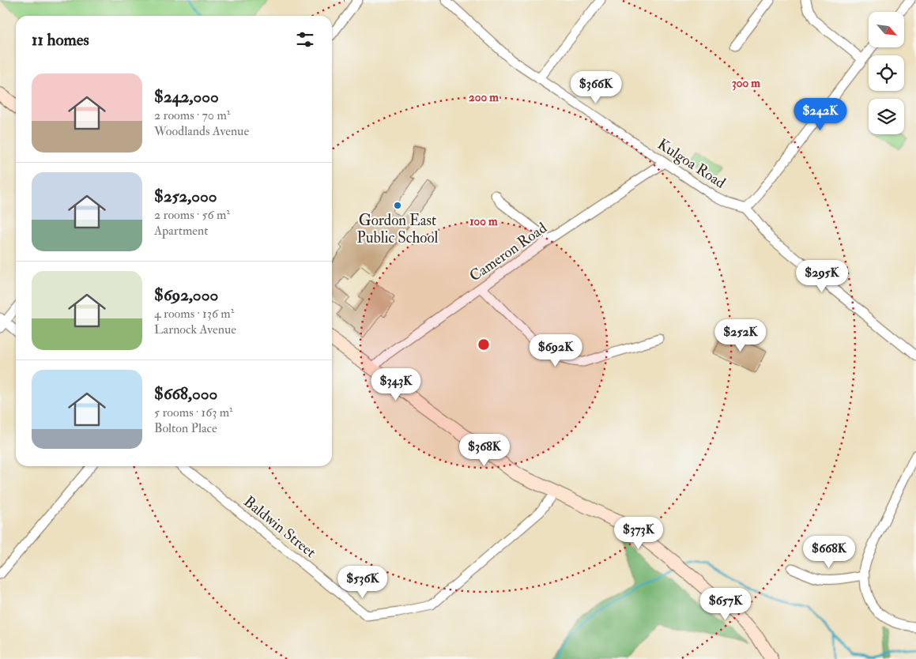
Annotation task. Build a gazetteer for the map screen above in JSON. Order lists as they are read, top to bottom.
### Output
{
  "streets": {
    "street": ["Kulgoa Road", "Cameron Road", "Baldwin Street"]
  },
  "crossings": [
    ["Kulgoa Road", "Cameron Road"]
  ],
  "places": ["Gordon East Public School"],
  "north": "bottom right",
  "page": {
    "heading": "11 homes",
    "list": [
      {
        "name": "$242,000",
        "note": "2 rooms · 70 m² · Woodlands Avenue"
      },
      {
        "name": "$252,000",
        "note": "2 rooms · 56 m² · Apartment"
      },
      {
        "name": "$692,000",
        "note": "4 rooms · 136 m² · Larnock Avenue"
      },
      {
        "name": "$668,000",
        "note": "5 rooms · 163 m² · Bolton Place"
      }
    ],
    "price": [
      "$366K",
      "$242K",
      "$295K",
      "$252K",
      "$692K",
      "$343K",
      "$368K",
      "$373K",
      "$668K",
      "$536K",
      "$657K"
    ]
  },
  "rings": ["300 m", "200 m", "100 m"]
}
